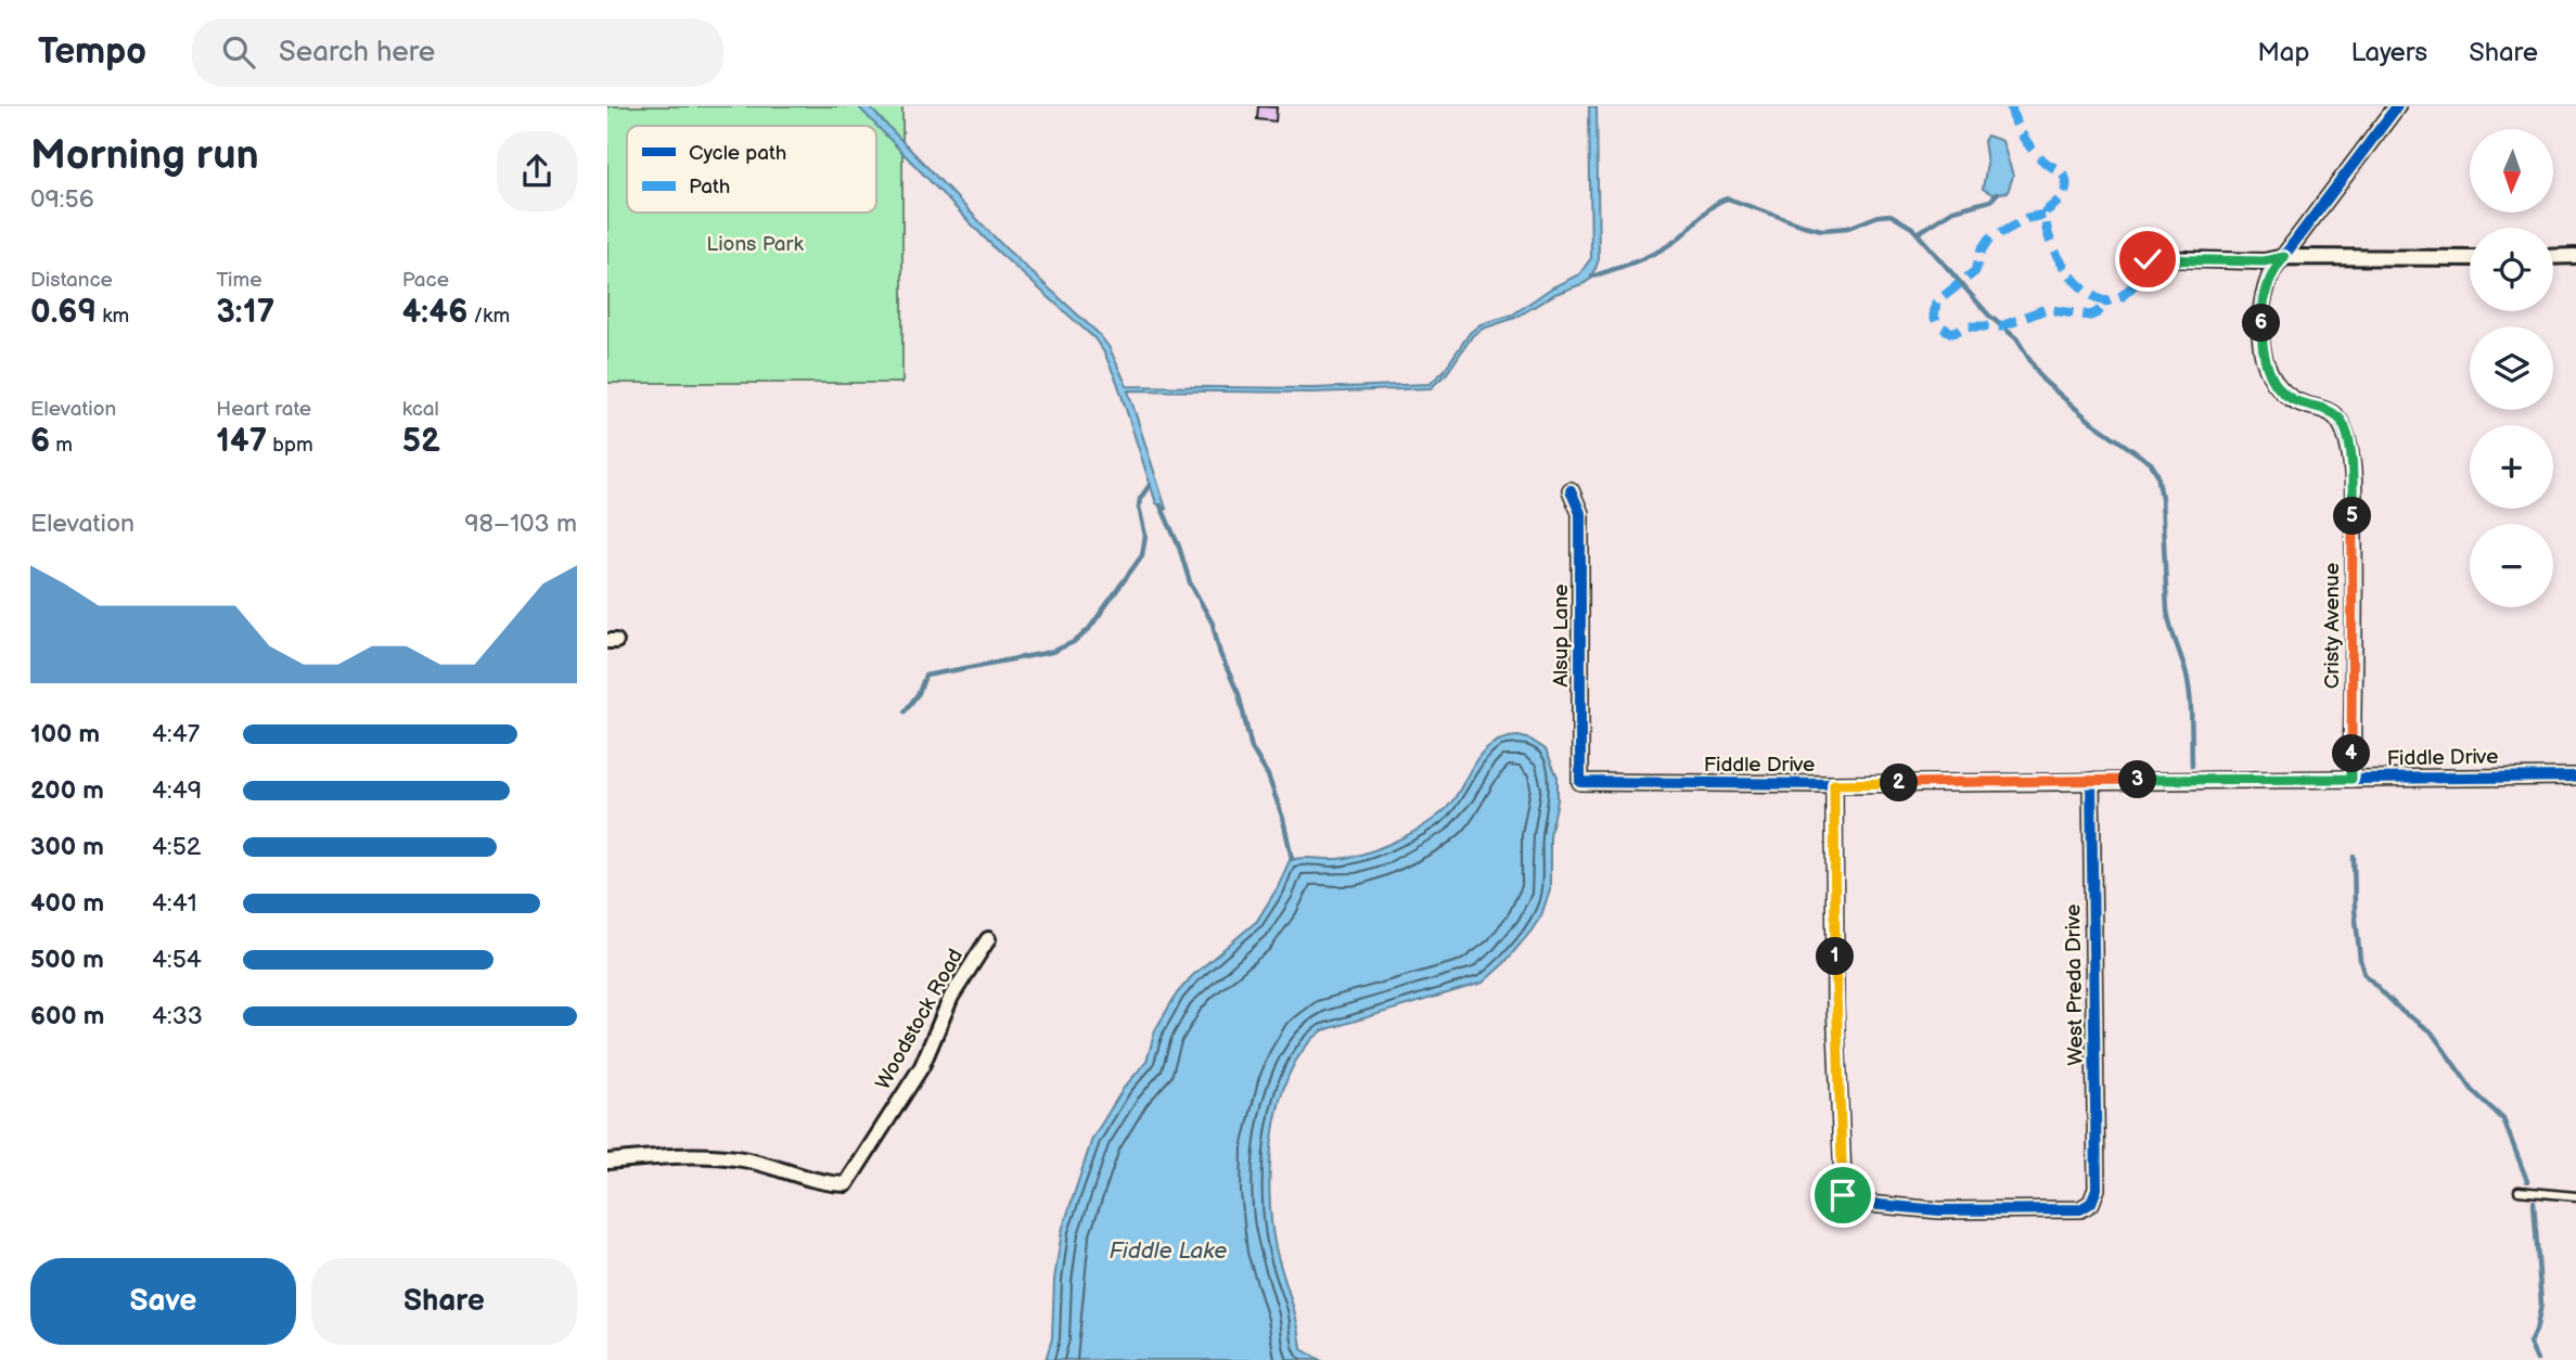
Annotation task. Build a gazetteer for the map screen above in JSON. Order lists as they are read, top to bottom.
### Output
{
  "streets": {
    "street": [
      "Cristy Avenue",
      "Alsup Lane",
      "Fiddle Drive",
      "West Preda Drive",
      "Woodstock Road"
    ]
  },
  "crossings": [
    ["Cristy Avenue", "Fiddle Drive"],
    ["Alsup Lane", "Fiddle Drive"],
    ["Fiddle Drive", "West Preda Drive"]
  ],
  "water": ["Fiddle Lake"],
  "parks": ["Lions Park"],
  "legend": ["Cycle path", "Path"],
  "north": "bottom",
  "page": {
    "header": "Tempo",
    "search": "Search here",
    "nav": ["Map", "Layers", "Share"],
    "heading": ["Morning run", "09:56"],
    "map_buttons": ["+", "−"],
    "stats": [
      ["Distance", "0.69 km"],
      ["Time", "3:17"],
      ["Pace", "4:46 /km"],
      ["Elevation", "6 m"],
      ["Heart rate", "147 bpm"],
      ["kcal", "52"]
    ],
    "pins": [
      "6",
      "5",
      "4",
      "3",
      "2",
      "1"
    ],
    "chart": ["Elevation", "98–103 m"],
    "list": [
      {
        "name": "100 m",
        "note": "4:47"
      },
      {
        "name": "200 m",
        "note": "4:49"
      },
      {
        "name": "300 m",
        "note": "4:52"
      },
      {
        "name": "400 m",
        "note": "4:41"
      },
      {
        "name": "500 m",
        "note": "4:54"
      },
      {
        "name": "600 m",
        "note": "4:33"
      }
    ],
    "buttons": ["Save", "Share"]
  }
}
